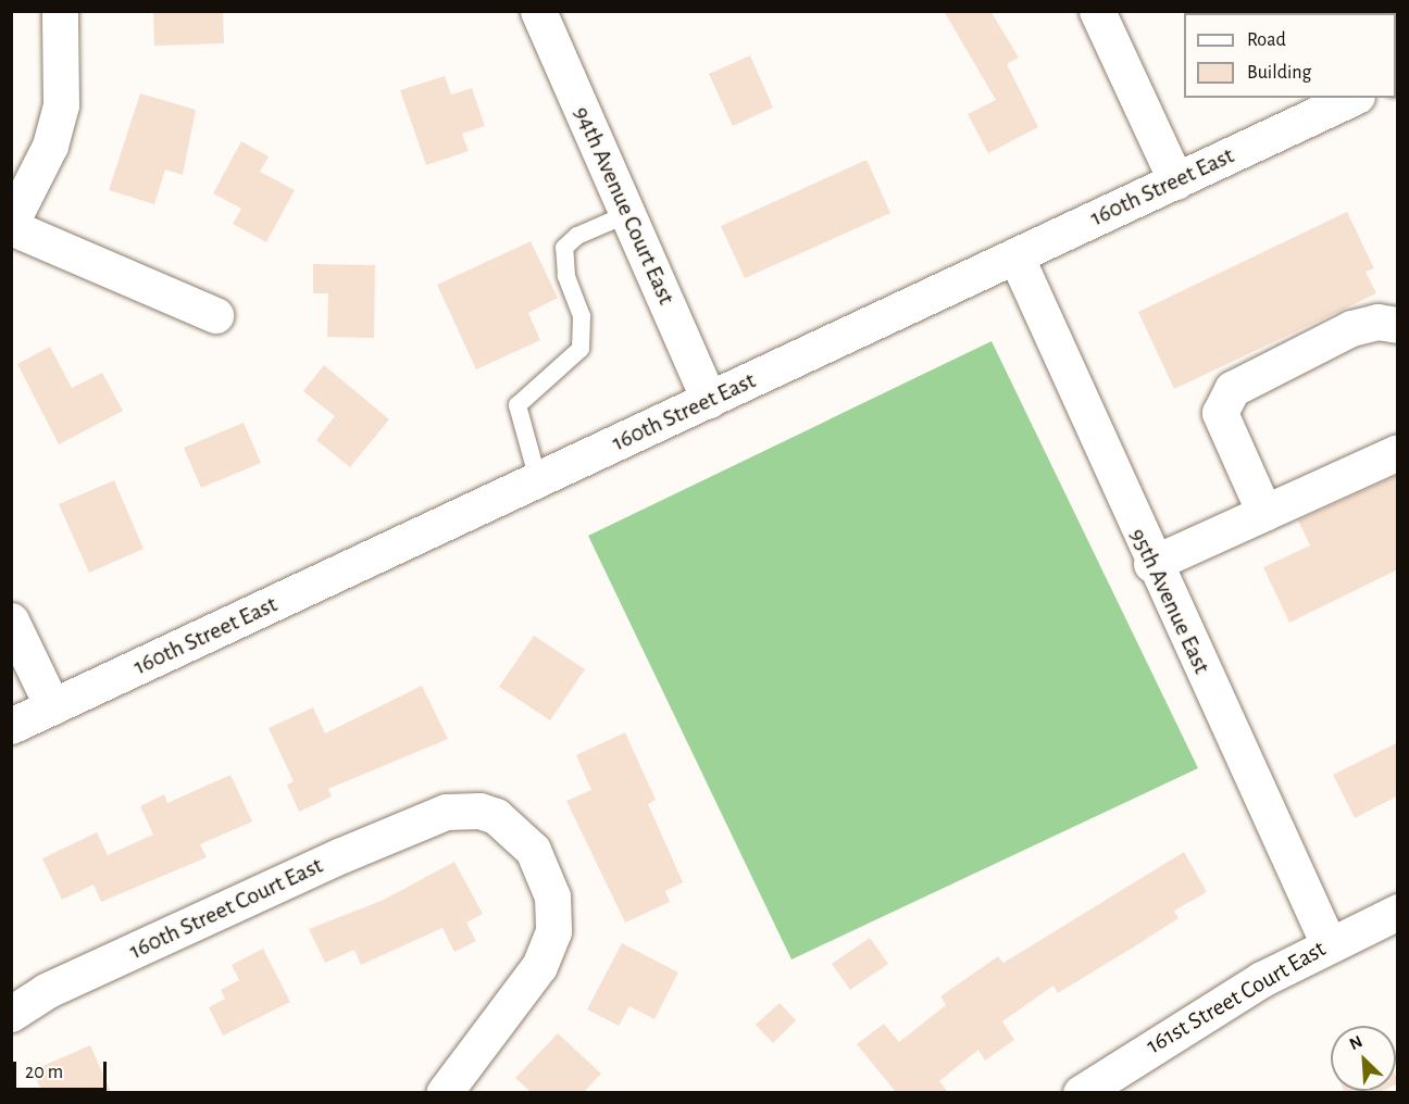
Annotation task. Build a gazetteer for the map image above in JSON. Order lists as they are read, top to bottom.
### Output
{
  "streets": {
    "street": [
      "160th Street East",
      "94th Avenue Court East",
      "95th Avenue East",
      "160th Street Court East",
      "161st Street Court East"
    ]
  },
  "crossings": [
    ["160th Street East", "94th Avenue Court East"],
    ["160th Street East", "95th Avenue East"],
    ["95th Avenue East", "161st Street Court East"]
  ],
  "legend": ["Road", "Building"],
  "scale_bar": "20 m",
  "north": "top left"
}
